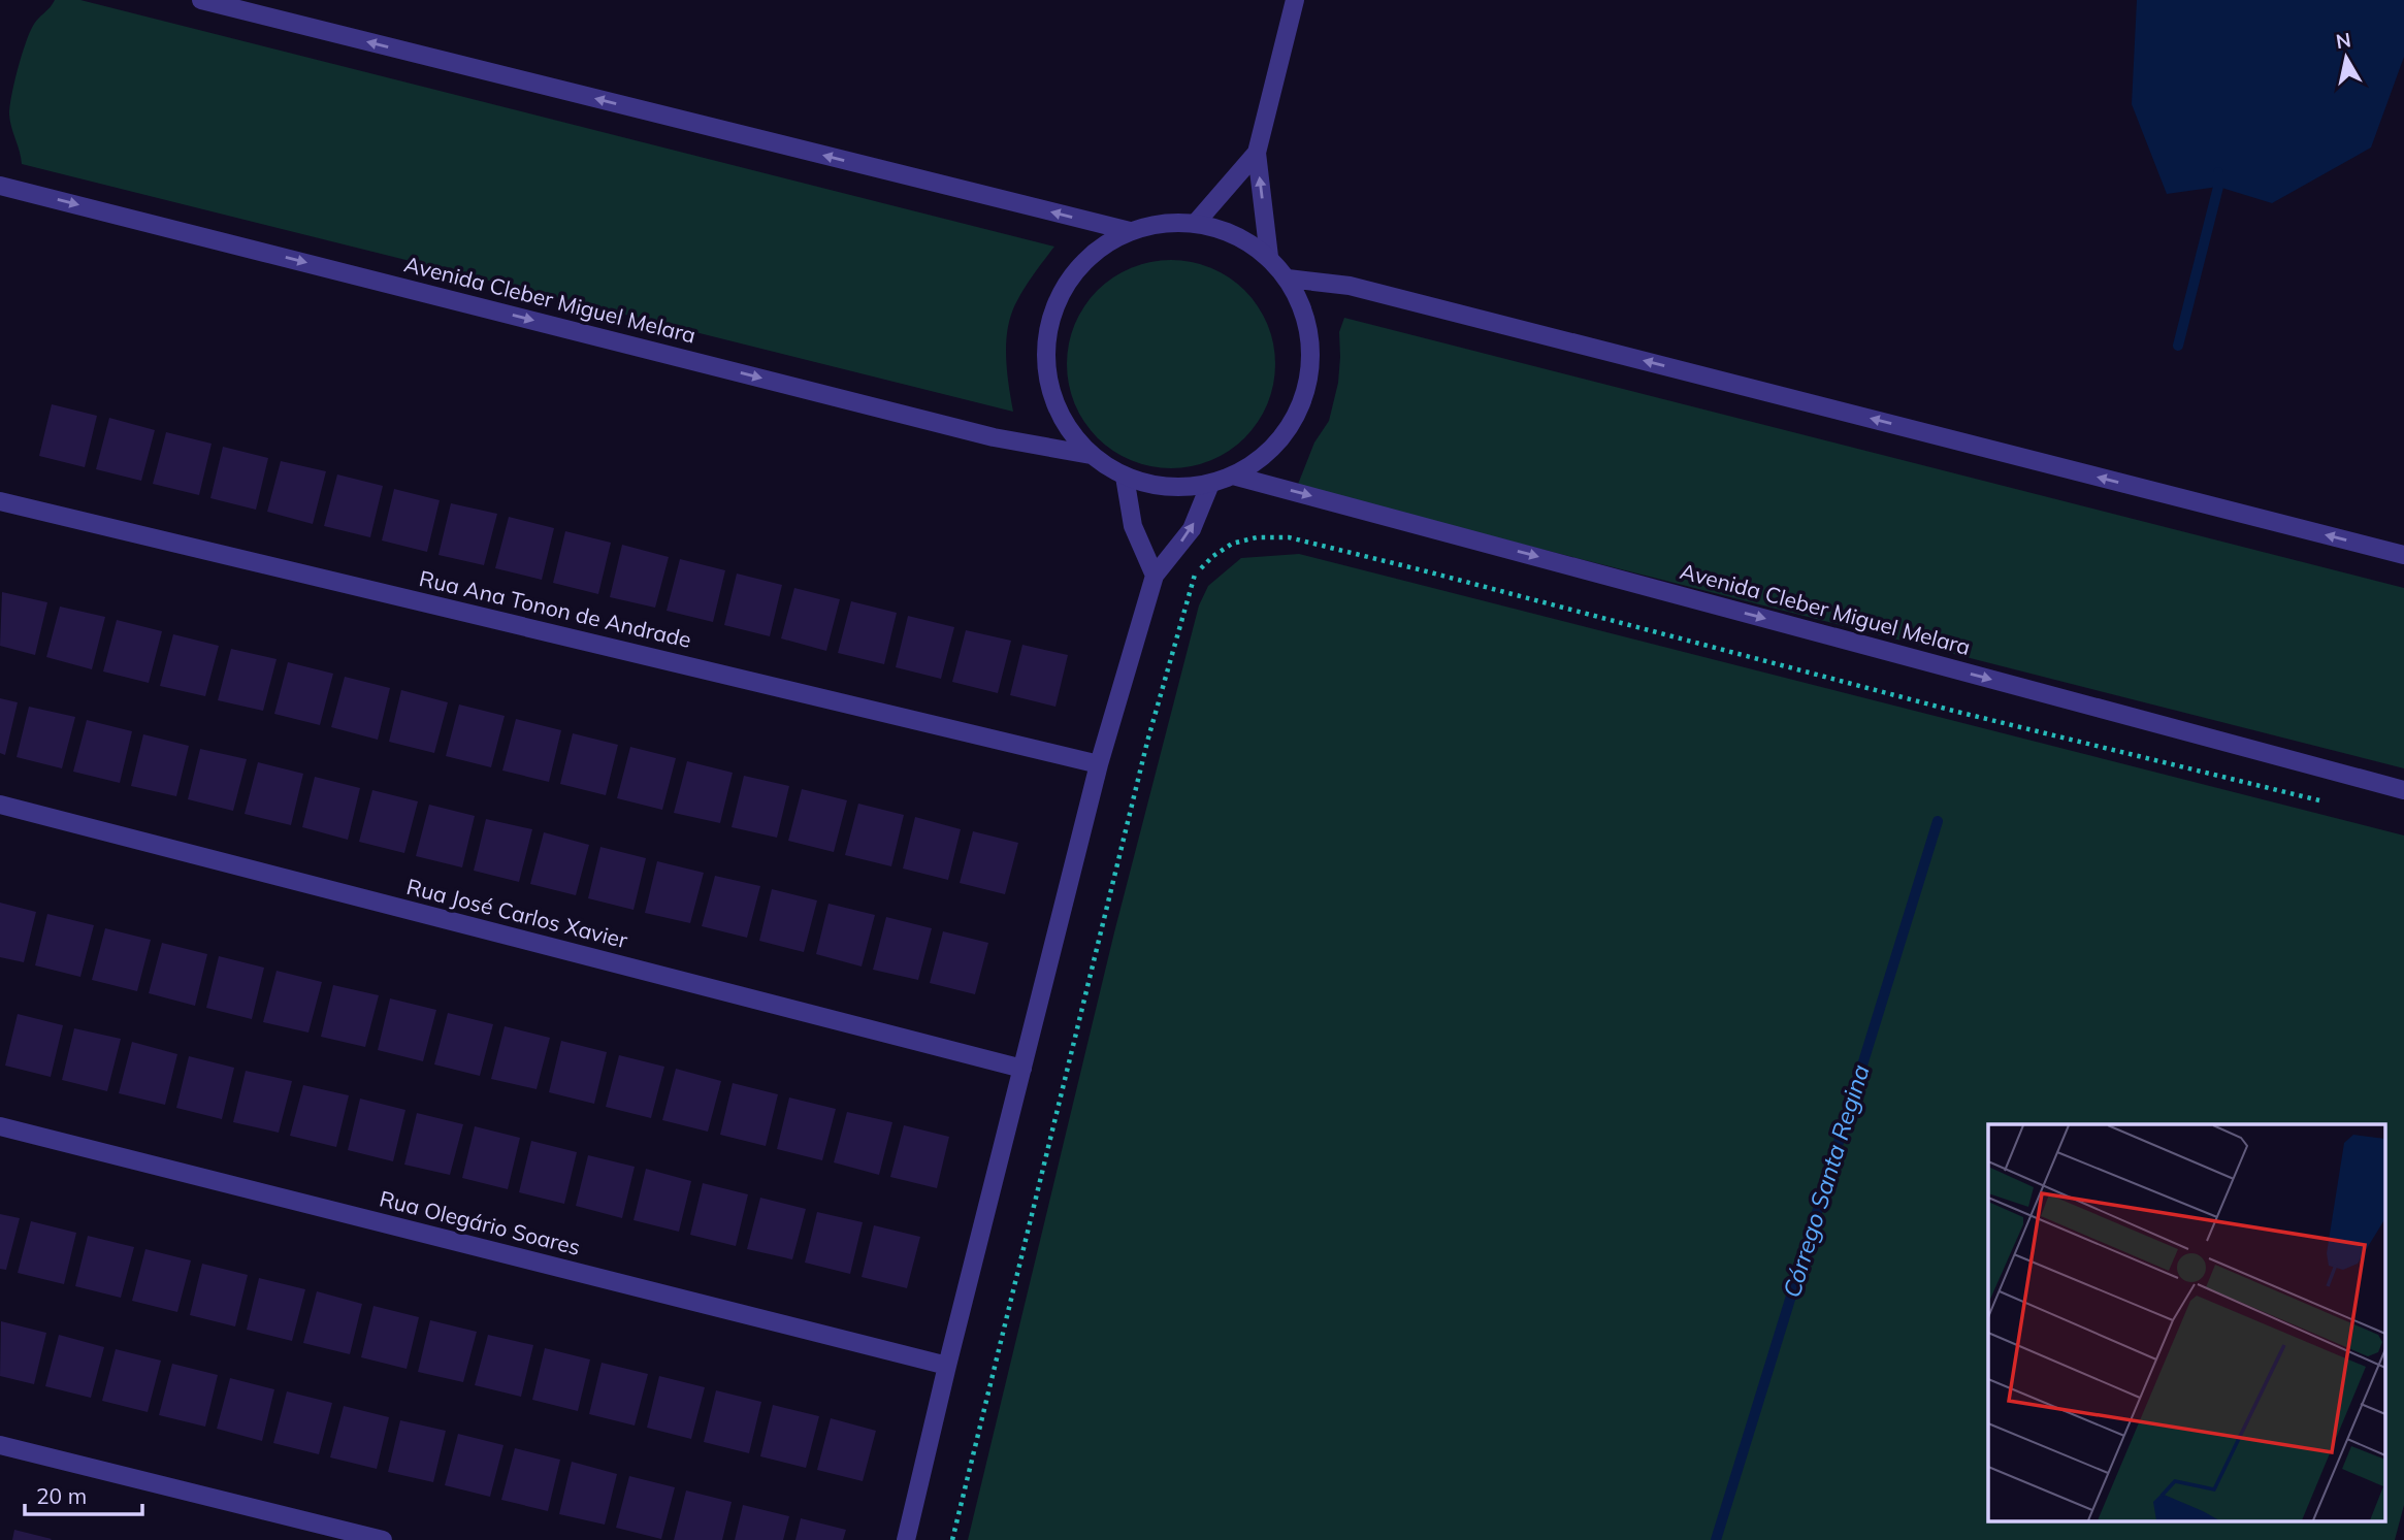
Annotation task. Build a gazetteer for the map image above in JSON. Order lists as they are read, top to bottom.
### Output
{
  "streets": {
    "street": [
      "Avenida Cleber Miguel Melara",
      "Rua Ana Tonon de Andrade",
      "Rua José Carlos Xavier",
      "Rua Olegário Soares"
    ]
  },
  "one_way": ["Avenida Cleber Miguel Melara"],
  "water": ["Córrego Santa Regina"],
  "scale_bar": "20 m",
  "north": "top"
}
